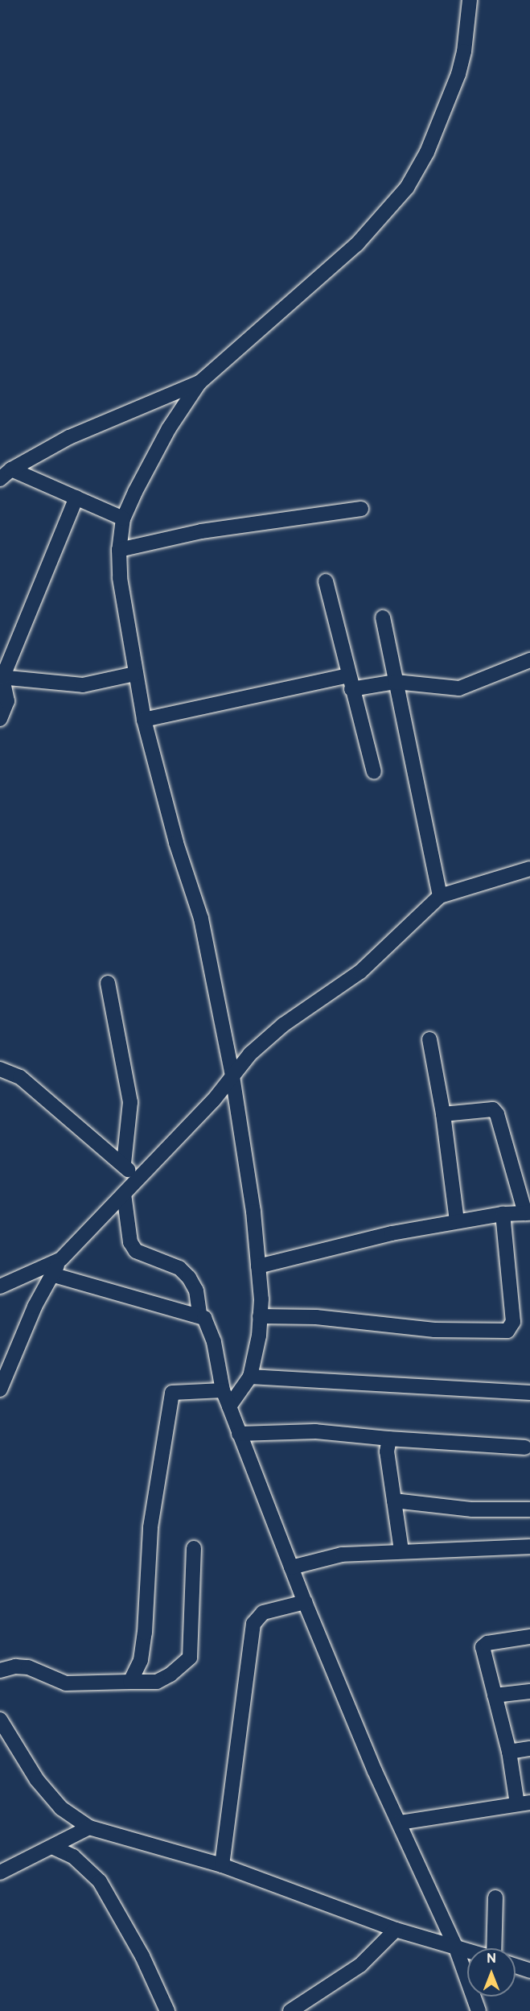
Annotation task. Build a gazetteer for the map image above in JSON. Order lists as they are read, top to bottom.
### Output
{
  "north": "top"
}
